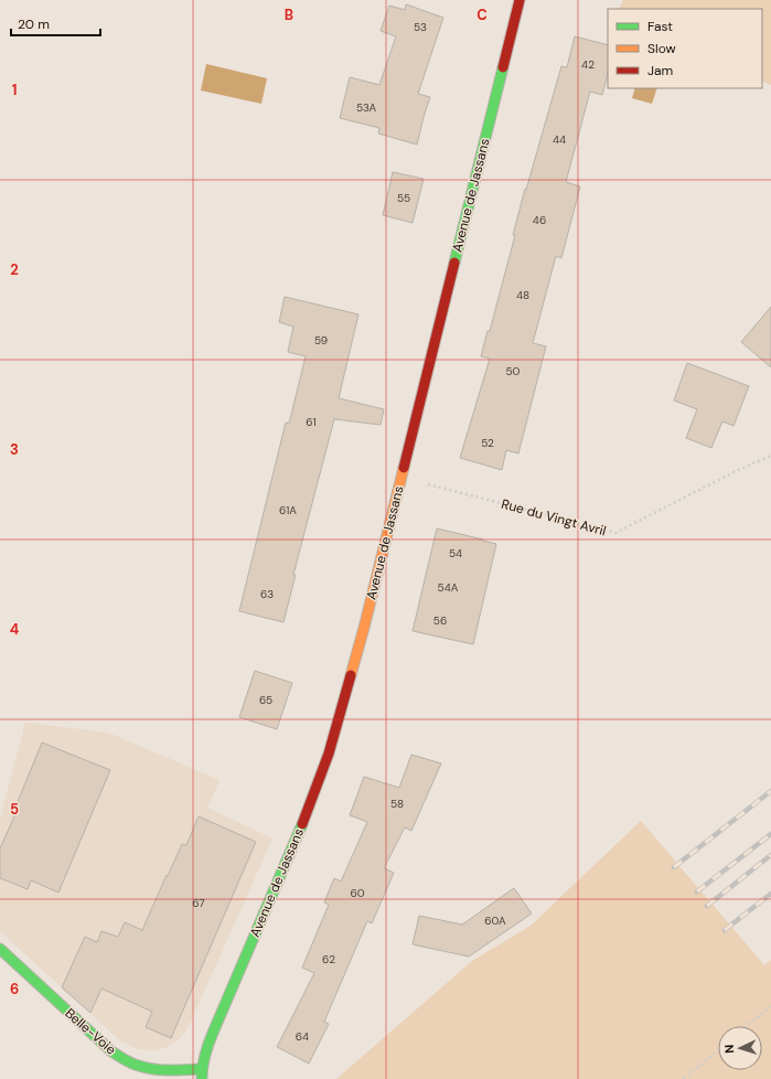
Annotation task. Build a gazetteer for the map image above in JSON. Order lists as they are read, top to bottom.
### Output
{
  "streets": {
    "street": ["Avenue de Jassans", "Belle-Voie"],
    "path": ["Rue du Vingt Avril"]
  },
  "crossings": [
    ["Avenue de Jassans", "Rue du Vingt Avril"],
    ["Avenue de Jassans", "Belle-Voie"]
  ],
  "house_numbers": [
    "53",
    "42",
    "53A",
    "44",
    "55",
    "46",
    "48",
    "59",
    "50",
    "61",
    "52",
    "61A",
    "54",
    "54A",
    "63",
    "56",
    "65",
    "58",
    "60",
    "67",
    "60A",
    "62",
    "64"
  ],
  "legend": ["Fast", "Slow", "Jam"],
  "scale_bar": "20 m",
  "north": "left",
  "grid": {
    "columns": ["B", "C"],
    "rows": [
      "1",
      "2",
      "3",
      "4",
      "5",
      "6"
    ]
  }
}
